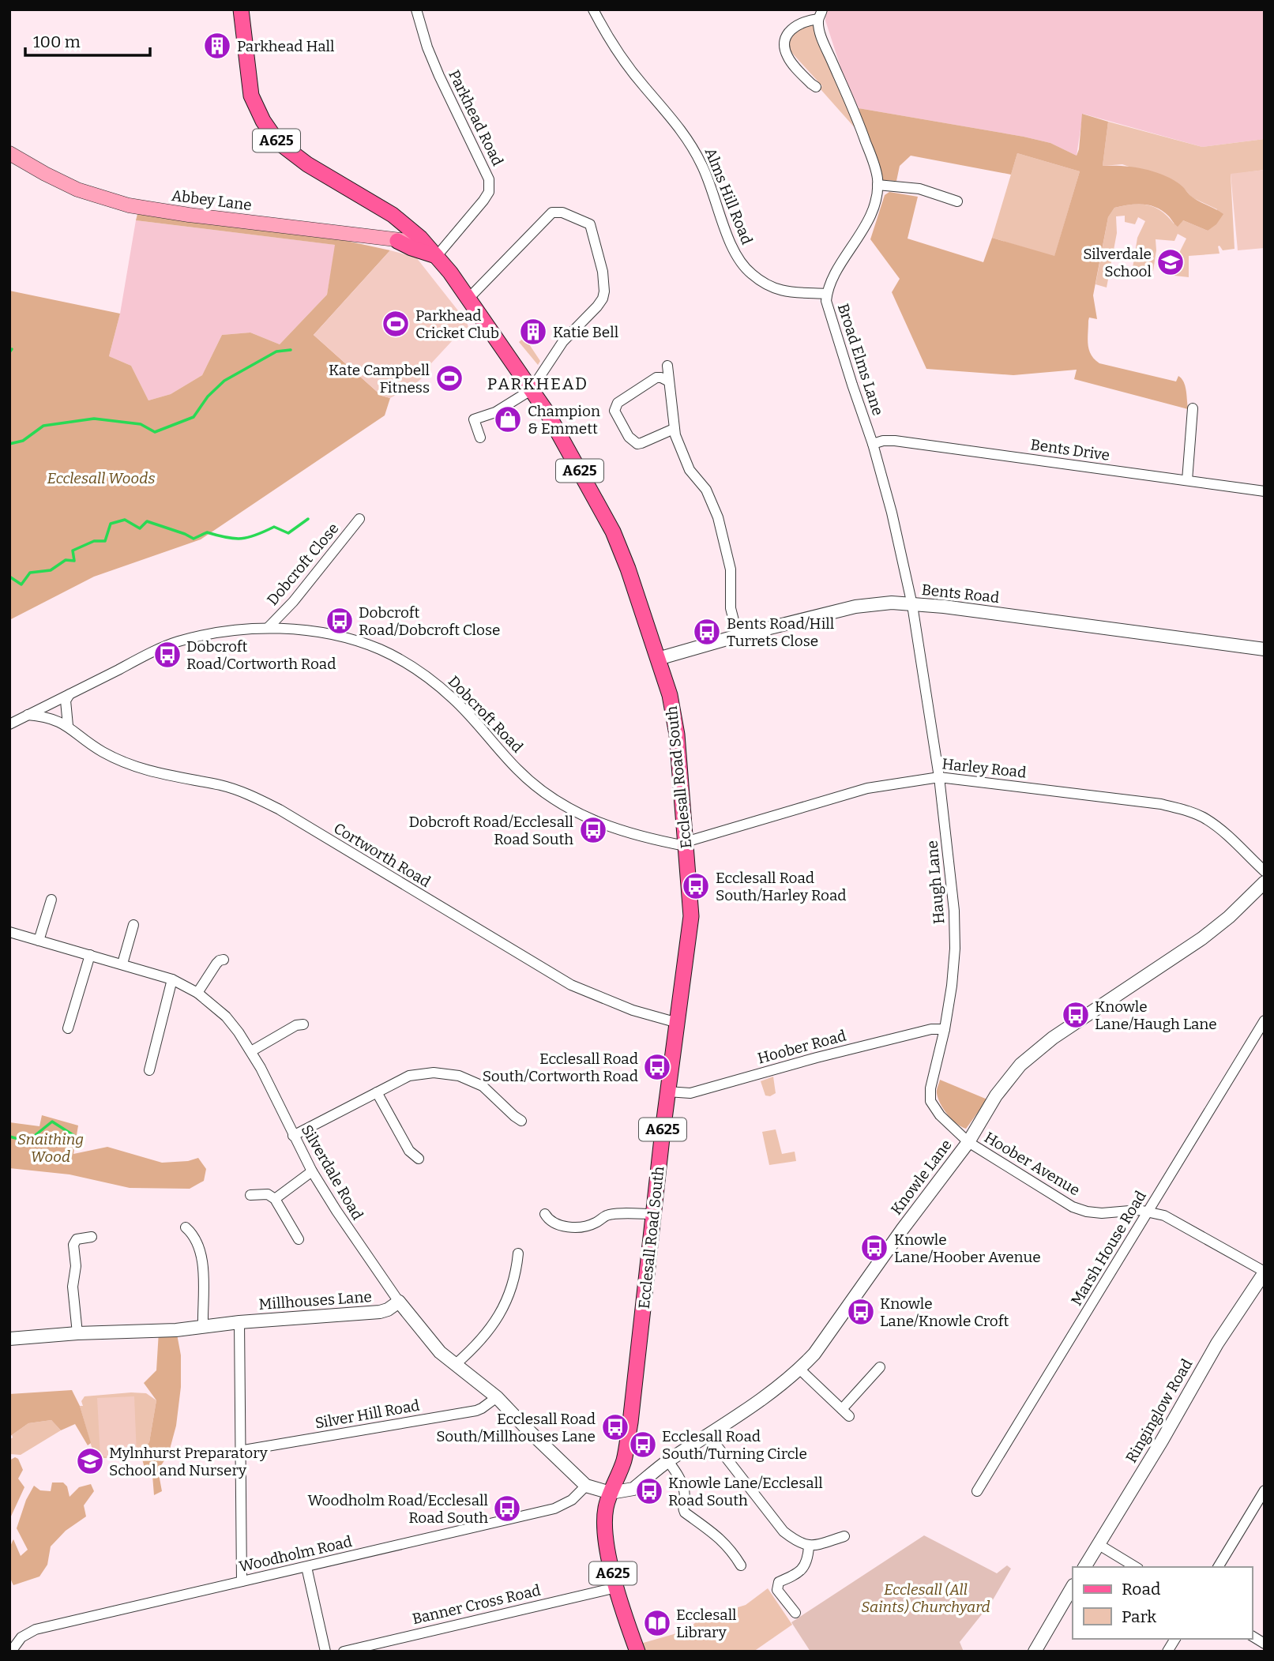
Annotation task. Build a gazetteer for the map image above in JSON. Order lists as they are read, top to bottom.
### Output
{
  "streets": {
    "main road": ["A625", "Abbey Lane", "Ecclesall Road South"],
    "street": [
      "Parkhead Road",
      "Alms Hill Road",
      "Broad Elms Lane",
      "Bents Drive",
      "Dobcroft Close",
      "Bents Road",
      "Dobcroft Road",
      "Harley Road",
      "Cortworth Road",
      "Haugh Lane",
      "Hoober Road",
      "Hoober Avenue",
      "Silverdale Road",
      "Knowle Lane",
      "Marsh House Road",
      "Millhouses Lane",
      "Ringinglow Road",
      "Silver Hill Road",
      "Woodholm Road",
      "Banner Cross Road"
    ]
  },
  "crossings": [
    ["Parkhead Road", "Ecclesall Road South"],
    ["Alms Hill Road", "Broad Elms Lane"],
    ["Abbey Lane", "Ecclesall Road South"],
    ["Broad Elms Lane", "Bents Drive"],
    ["Broad Elms Lane", "Bents Road"],
    ["Broad Elms Lane", "Haugh Lane"],
    ["Dobcroft Close", "Dobcroft Road"],
    ["Bents Road", "Ecclesall Road South"],
    ["Bents Road", "Haugh Lane"],
    ["Dobcroft Road", "Harley Road"],
    ["Dobcroft Road", "Ecclesall Road South"],
    ["Dobcroft Road", "Cortworth Road"],
    ["Harley Road", "Ecclesall Road South"],
    ["Harley Road", "Haugh Lane"],
    ["Ecclesall Road South", "Cortworth Road"],
    ["Ecclesall Road South", "Hoober Road"],
    ["Ecclesall Road South", "Knowle Lane"],
    ["Ecclesall Road South", "Banner Cross Road"],
    ["Haugh Lane", "Hoober Road"],
    ["Haugh Lane", "Hoober Avenue"],
    ["Haugh Lane", "Knowle Lane"],
    ["Hoober Avenue", "Knowle Lane"],
    ["Hoober Avenue", "Marsh House Road"],
    ["Hoober Avenue", "Ringinglow Road"],
    ["Silverdale Road", "Millhouses Lane"]
  ],
  "districts": ["PARKHEAD"],
  "parks": ["Ecclesall Woods", "Snaithing Wood", "Ecclesall (All Saints) Churchyard"],
  "places": {
    "building": ["Parkhead Hall", "Katie Bell"],
    "school or university": ["Silverdale School", "Mylnhurst Preparatory School and Nursery"],
    "sports": ["Parkhead Cricket Club", "Kate Campbell Fitness"],
    "shop": ["Champion & Emmett"],
    "bus stop": [
      "Dobcroft Road/Dobcroft Close",
      "Bents Road/Hill Turrets Close",
      "Dobcroft Road/Cortworth Road",
      "Dobcroft Road/Ecclesall Road South",
      "Ecclesall Road South/Harley Road",
      "Knowle Lane/Haugh Lane",
      "Ecclesall Road South/Cortworth Road",
      "Knowle Lane/Hoober Avenue",
      "Knowle Lane/Knowle Croft",
      "Ecclesall Road South/Millhouses Lane",
      "Ecclesall Road South/Turning Circle",
      "Knowle Lane/Ecclesall Road South",
      "Woodholm Road/Ecclesall Road South"
    ],
    "library": ["Ecclesall Library"]
  },
  "legend": ["Road", "Park"],
  "scale_bar": "100 m"
}
